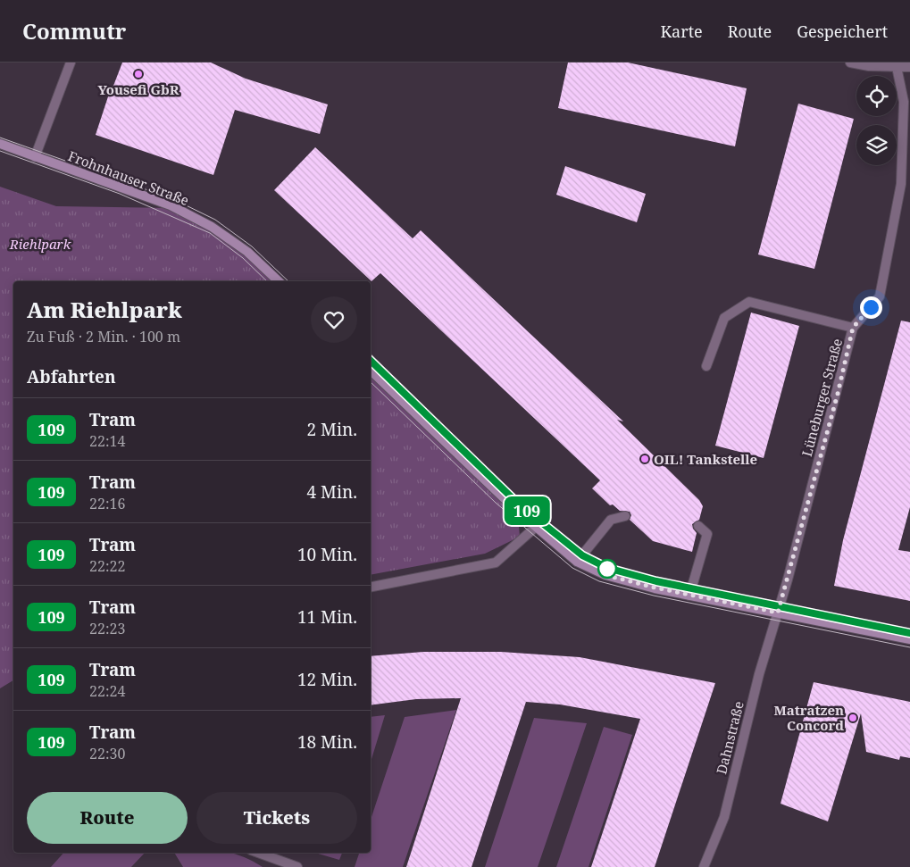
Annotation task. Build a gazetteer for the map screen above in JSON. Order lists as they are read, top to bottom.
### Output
{
  "streets": {
    "main road": ["Frohnhauser Straße"],
    "street": ["Lüneburger Straße", "Dahnstraße"]
  },
  "crossings": [
    ["Lüneburger Straße", "Dahnstraße"]
  ],
  "parks": ["Riehlpark"],
  "places": ["Yousefi GbR", "OIL! Tankstelle", "Matratzen Concord"],
  "lines": ["tram line 109"],
  "page": {
    "header": "Commutr",
    "nav": ["Karte", "Route", "Gespeichert"],
    "on_map": "109",
    "heading": [
      ["Am Riehlpark", "Zu Fuß · 2 Min. · 100 m"],
      "Abfahrten"
    ],
    "list": [
      {
        "mark": "109",
        "name": "Tram",
        "note": "22:14",
        "value": "2 Min."
      },
      {
        "mark": "109",
        "name": "Tram",
        "note": "22:16",
        "value": "4 Min."
      },
      {
        "mark": "109",
        "name": "Tram",
        "note": "22:22",
        "value": "10 Min."
      },
      {
        "mark": "109",
        "name": "Tram",
        "note": "22:23",
        "value": "11 Min."
      },
      {
        "mark": "109",
        "name": "Tram",
        "note": "22:24",
        "value": "12 Min."
      },
      {
        "mark": "109",
        "name": "Tram",
        "note": "22:30",
        "value": "18 Min."
      }
    ],
    "buttons": ["Route", "Tickets"]
  }
}
